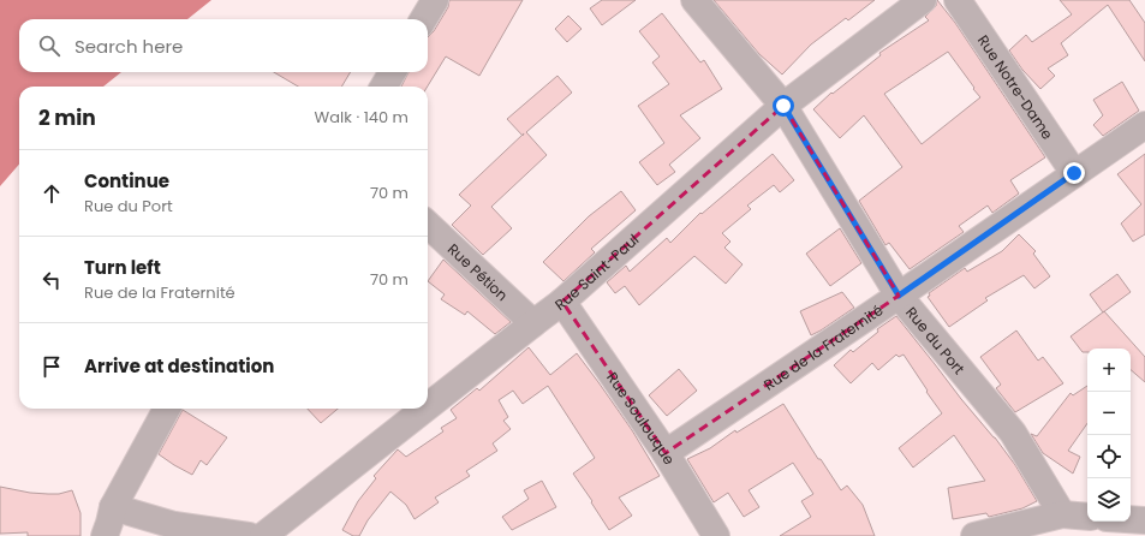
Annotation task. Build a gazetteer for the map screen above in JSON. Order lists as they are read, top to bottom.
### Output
{
  "streets": {
    "street": [
      "Rue Notre-Dame",
      "Rue Pétion",
      "Rue Saint-Paul",
      "Rue du Port",
      "Rue de la Fraternité",
      "Rue Soulouque"
    ]
  },
  "crossings": [
    ["Rue Notre-Dame", "Rue de la Fraternité"],
    ["Rue Pétion", "Rue Saint-Paul"],
    ["Rue Saint-Paul", "Rue du Port"],
    ["Rue Saint-Paul", "Rue Soulouque"],
    ["Rue du Port", "Rue de la Fraternité"],
    ["Rue de la Fraternité", "Rue Soulouque"]
  ],
  "page": {
    "search": "Search here",
    "heading": ["2 min", "Walk · 140 m"],
    "list": [
      ["Continue", "Rue du Port", "70 m"],
      ["Turn left", "Rue de la Fraternité", "70 m"],
      "Arrive at destination"
    ],
    "map_buttons": ["+", "−"]
  }
}
